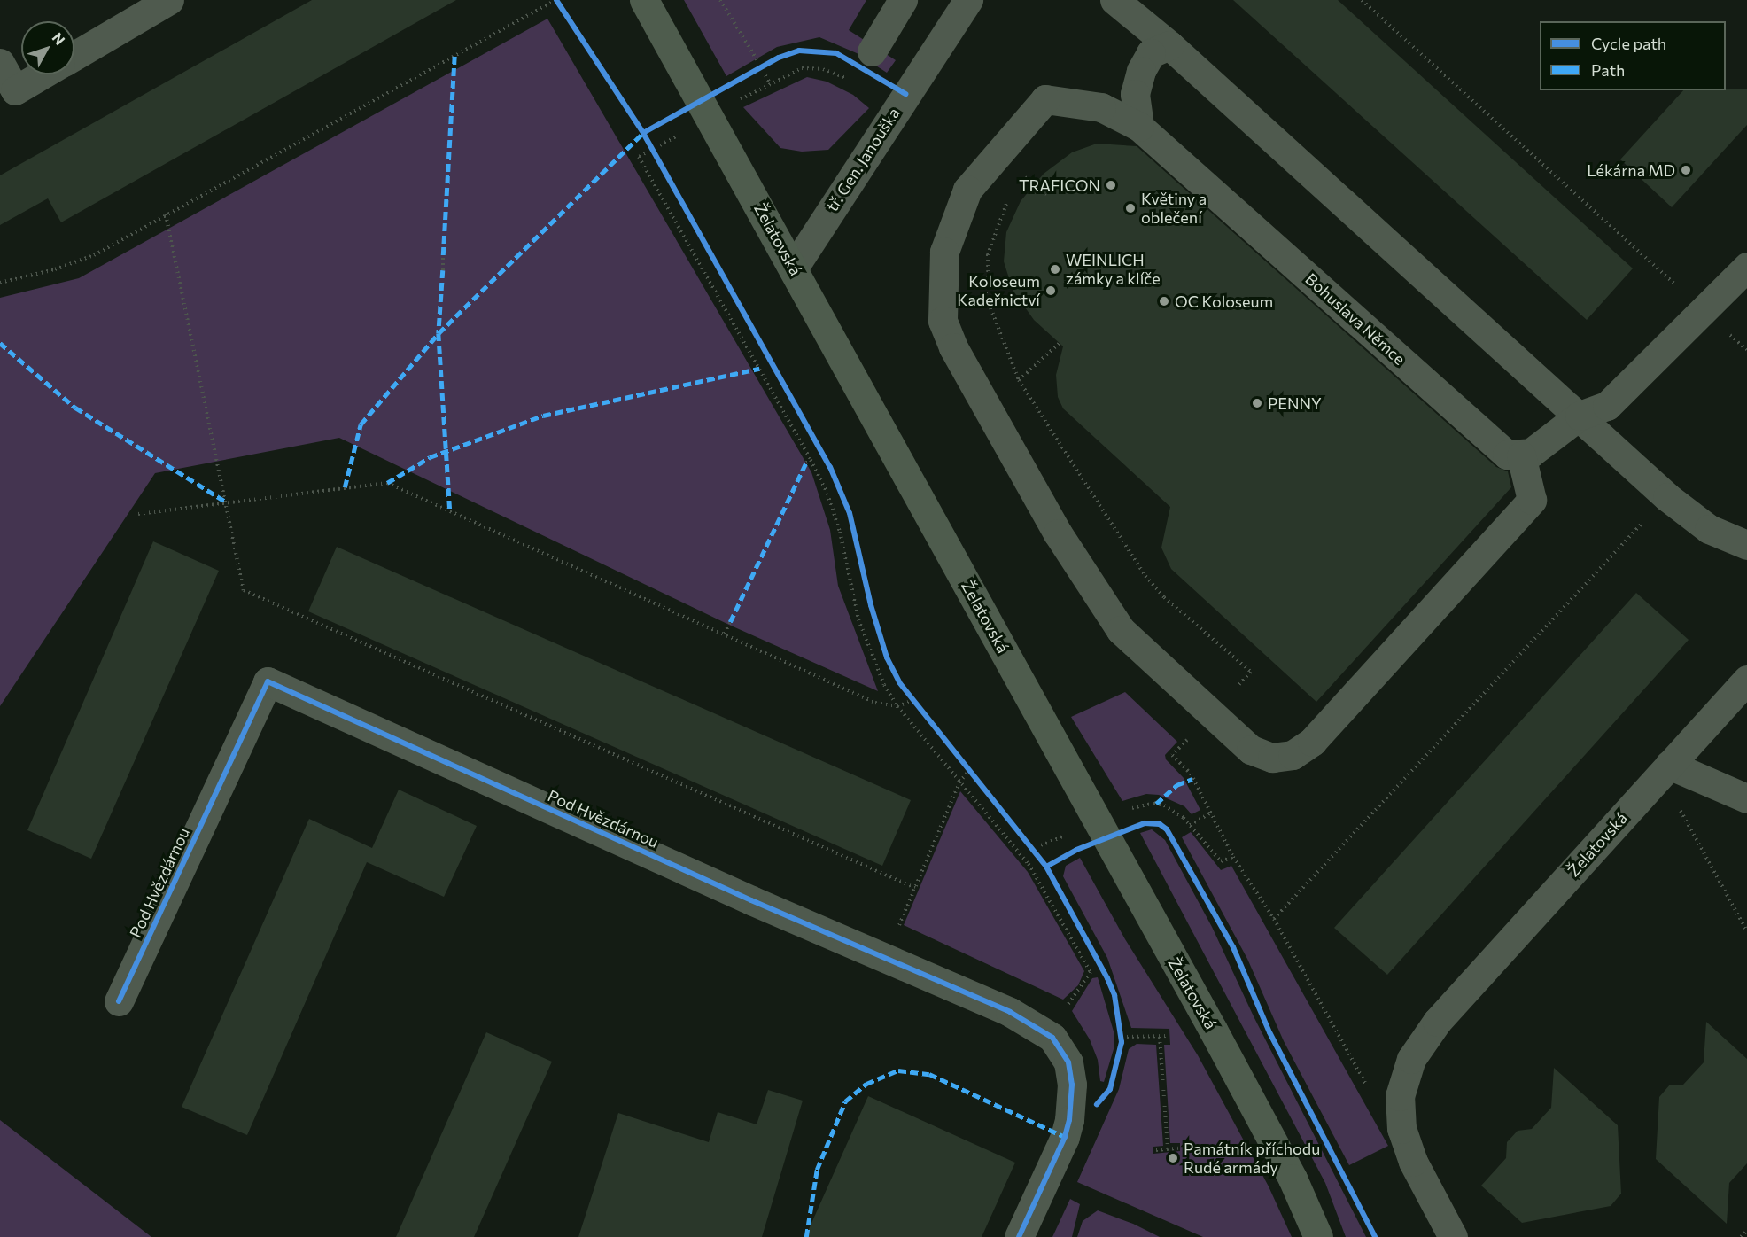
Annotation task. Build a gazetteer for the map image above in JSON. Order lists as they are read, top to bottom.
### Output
{
  "streets": {
    "main road": ["Želatovská"],
    "street": ["tř. Gen. Janouška", "Bohuslava Němce", "Pod Hvězdárnou"]
  },
  "crossings": [
    ["tř. Gen. Janouška", "Želatovská"]
  ],
  "places": [
    "Lékárna MD",
    "TRAFICON",
    "Květiny a oblečení",
    "WEINLICH zámky a klíče",
    "Koloseum Kadeřnictví",
    "OC Koloseum",
    "PENNY",
    "Památník příchodu Rudé armády"
  ],
  "legend": ["Cycle path", "Path"],
  "north": "top right"
}
